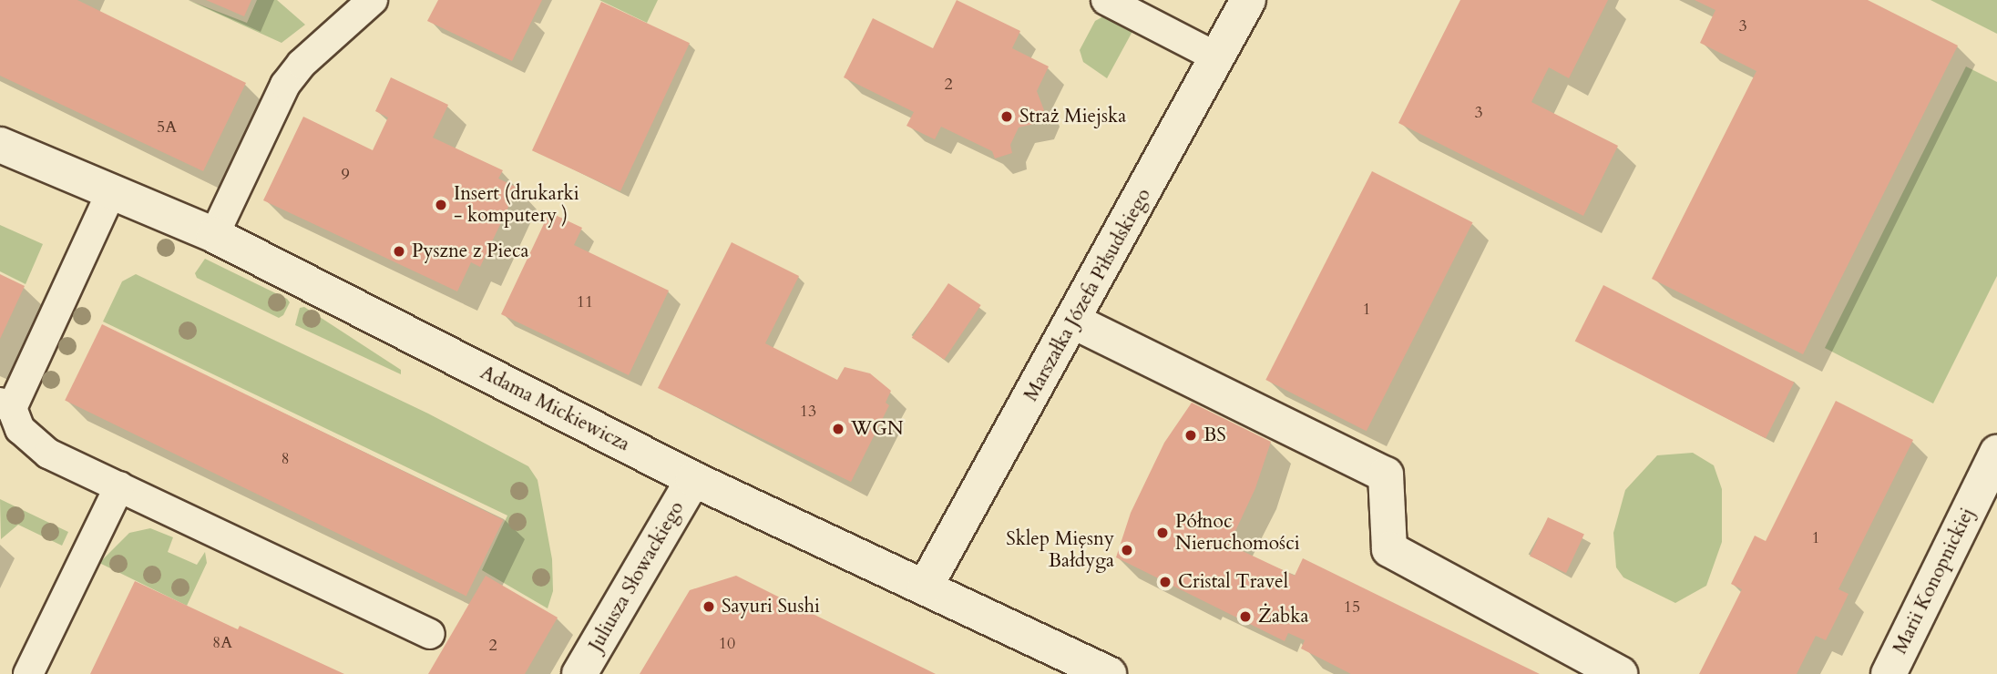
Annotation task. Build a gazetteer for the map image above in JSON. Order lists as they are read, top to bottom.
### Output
{
  "streets": {
    "street": [
      "Marszałka Józefa Piłsudskiego",
      "Adama Mickiewicza",
      "Juliusza Słowackiego",
      "Marii Konopnickiej"
    ]
  },
  "crossings": [
    ["Marszałka Józefa Piłsudskiego", "Adama Mickiewicza"],
    ["Adama Mickiewicza", "Juliusza Słowackiego"]
  ],
  "places": [
    "Straż Miejska",
    "Insert (drukarki - komputery )",
    "Pyszne z Pieca",
    "WGN",
    "BS",
    "Północ Nieruchomości",
    "Sklep Mięsny Bałdyga",
    "Cristal Travel",
    "Sayuri Sushi",
    "Żabka"
  ],
  "house_numbers": [
    "3",
    "2",
    "3",
    "5A",
    "9",
    "11",
    "1",
    "13",
    "8",
    "1",
    "15",
    "8A",
    "10",
    "2"
  ]
}
